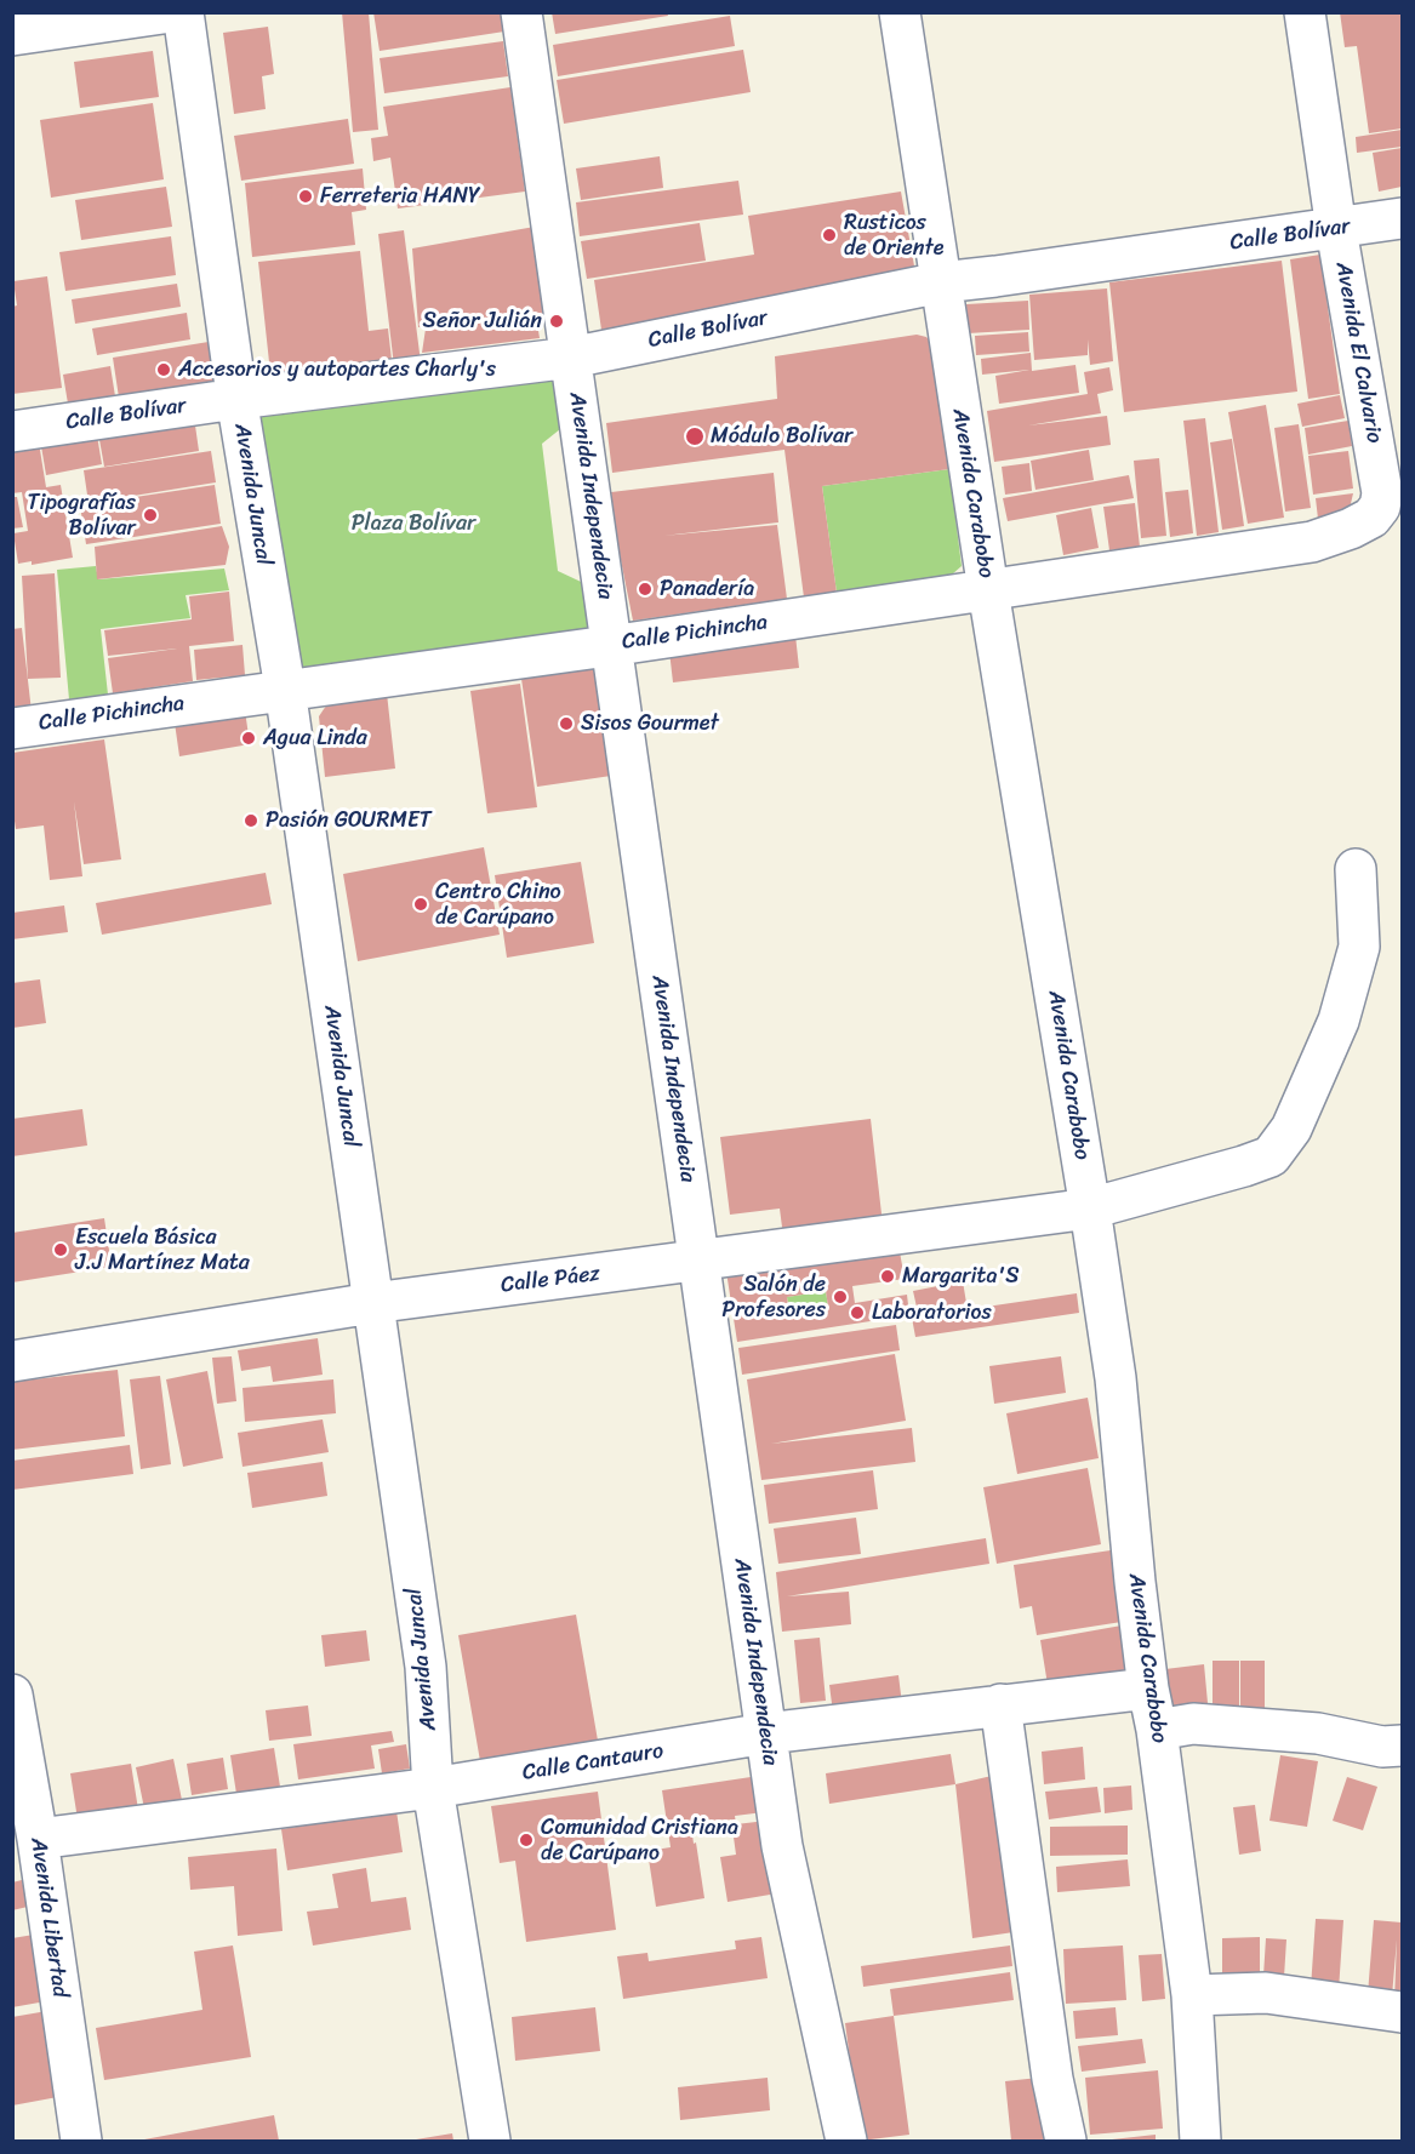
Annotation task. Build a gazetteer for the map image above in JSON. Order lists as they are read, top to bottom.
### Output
{
  "streets": {
    "street": [
      "Calle Bolívar",
      "Avenida El Calvario",
      "Avenida Carabobo",
      "Avenida Juncal",
      "Avenida Independecia",
      "Calle Pichincha",
      "Calle Páez",
      "Calle Cantauro",
      "Avenida Libertad"
    ]
  },
  "crossings": [
    ["Calle Bolívar", "Avenida El Calvario"],
    ["Calle Bolívar", "Avenida Carabobo"],
    ["Calle Bolívar", "Avenida Juncal"],
    ["Calle Bolívar", "Avenida Independecia"],
    ["Avenida El Calvario", "Calle Pichincha"],
    ["Avenida Carabobo", "Calle Pichincha"],
    ["Avenida Carabobo", "Calle Páez"],
    ["Avenida Carabobo", "Calle Cantauro"],
    ["Avenida Juncal", "Calle Pichincha"],
    ["Avenida Juncal", "Calle Páez"],
    ["Avenida Juncal", "Calle Cantauro"],
    ["Avenida Independecia", "Calle Pichincha"],
    ["Avenida Independecia", "Calle Páez"],
    ["Avenida Independecia", "Calle Cantauro"],
    ["Calle Cantauro", "Avenida Libertad"]
  ],
  "parks": ["Plaza Bolívar"],
  "places": [
    "Ferreteria HANY",
    "Rusticos de Oriente",
    "Señor Julián",
    "Accesorios y autopartes Charly's",
    "Módulo Bolívar",
    "Tipografías Bolívar",
    "Panadería",
    "Sisos Gourmet",
    "Agua Linda",
    "Pasión GOURMET",
    "Centro Chino de Carúpano",
    "Escuela Básica J.J Martínez Mata",
    "Margarita'S",
    "Salón de Profesores",
    "Laboratorios",
    "Comunidad Cristiana de Carúpano"
  ]
}
